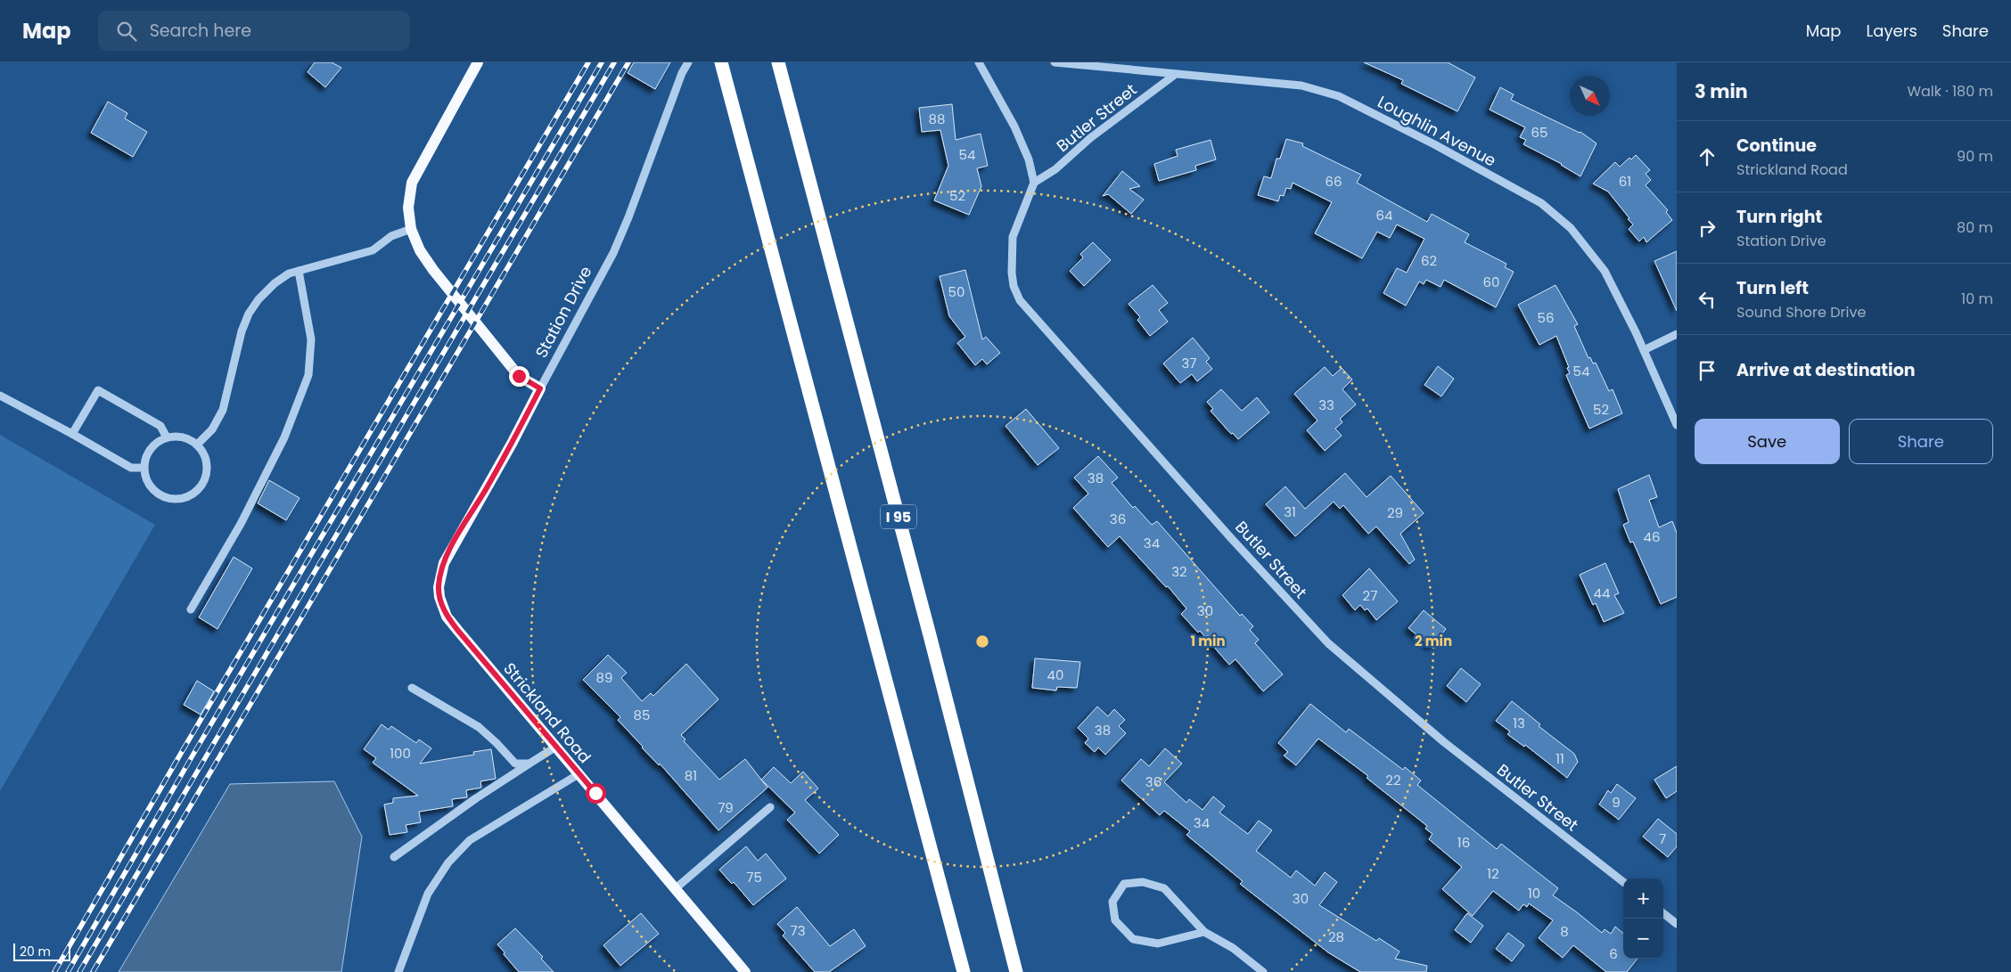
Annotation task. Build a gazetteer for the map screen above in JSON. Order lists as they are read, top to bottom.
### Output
{
  "streets": {
    "highway": ["I 95"],
    "main road": ["Station Drive", "Strickland Road"],
    "street": ["Butler Street", "Loughlin Avenue"]
  },
  "crossings": [
    ["Butler Street", "Loughlin Avenue"],
    ["Station Drive", "Strickland Road"]
  ],
  "house_numbers": [
    "88",
    "65",
    "54",
    "66",
    "61",
    "52",
    "64",
    "62",
    "60",
    "50",
    "56",
    "37",
    "54",
    "33",
    "52",
    "38",
    "31",
    "29",
    "36",
    "46",
    "34",
    "32",
    "44",
    "27",
    "30",
    "40",
    "89",
    "85",
    "13",
    "38",
    "100",
    "11",
    "81",
    "22",
    "36",
    "9",
    "79",
    "34",
    "7",
    "16",
    "12",
    "75",
    "10",
    "30",
    "73",
    "8",
    "28",
    "6"
  ],
  "scale_bar": "20 m",
  "north": "bottom right",
  "page": {
    "header": "Map",
    "search": "Search here",
    "nav": ["Map", "Layers", "Share"],
    "heading": ["3 min", "Walk · 180 m"],
    "list": [
      ["Continue", "Strickland Road", "90 m"],
      ["Turn right", "Station Drive", "80 m"],
      ["Turn left", "Sound Shore Drive", "10 m"],
      "Arrive at destination"
    ],
    "buttons": ["Save", "Share"],
    "map_buttons": ["+", "−"],
    "scale": "20 m"
  },
  "rings": ["1 min", "2 min"]
}
